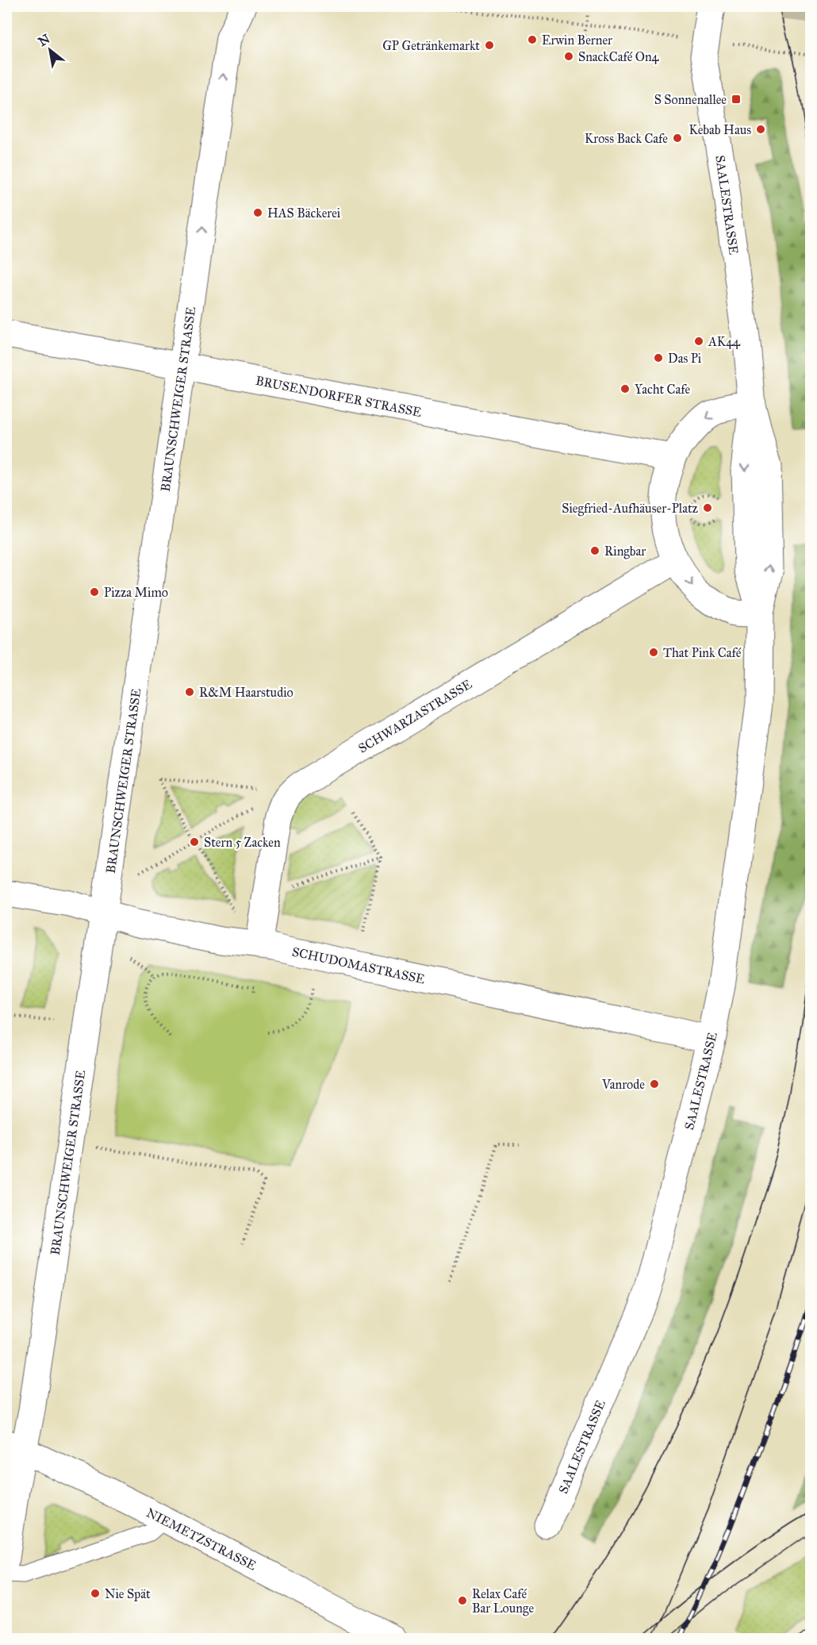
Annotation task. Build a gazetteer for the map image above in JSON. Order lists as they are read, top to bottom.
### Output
{
  "streets": {
    "street": [
      "SAALESTRASSE",
      "BRUSENDORFER STRASSE",
      "BRAUNSCHWEIGER STRASSE",
      "SCHWARZASTRASSE",
      "SCHUDOMASTRASSE",
      "NIEMETZSTRASSE"
    ]
  },
  "crossings": [
    ["SAALESTRASSE", "SCHUDOMASTRASSE"],
    ["BRUSENDORFER STRASSE", "BRAUNSCHWEIGER STRASSE"],
    ["BRAUNSCHWEIGER STRASSE", "SCHUDOMASTRASSE"],
    ["BRAUNSCHWEIGER STRASSE", "NIEMETZSTRASSE"],
    ["SCHWARZASTRASSE", "SCHUDOMASTRASSE"]
  ],
  "places": {
    "other": [
      "Erwin Berner",
      "GP Getränkemarkt",
      "SnackCafé On4",
      "Kebab Haus",
      "Kross Back Cafe",
      "HAS Bäckerei",
      "AK44",
      "Das Pi",
      "Yacht Cafe",
      "Siegfried-Aufhäuser-Platz",
      "Ringbar",
      "Pizza Mimo",
      "That Pink Café",
      "R&M Haarstudio",
      "Stern 5 Zacken",
      "Vanrode",
      "Nie Spät",
      "Relax Café Bar Lounge"
    ],
    "transit": ["S Sonnenallee"]
  },
  "north": "top left"
}
